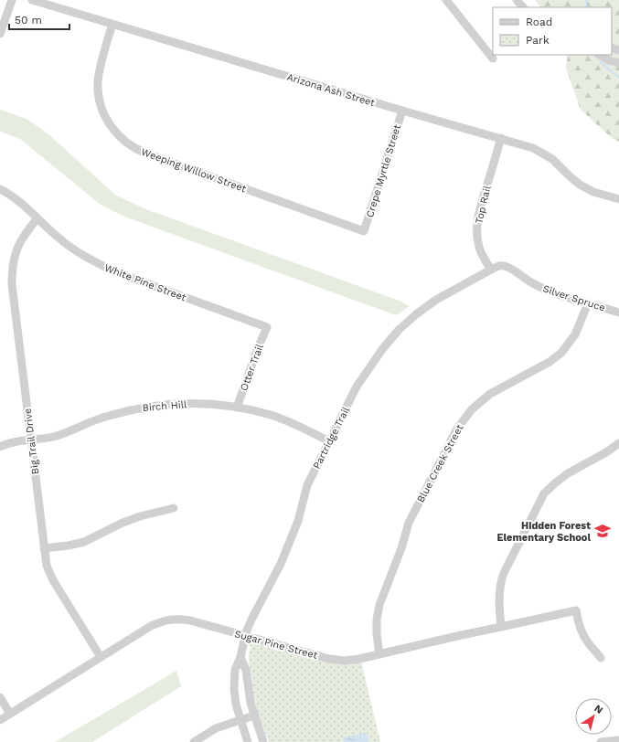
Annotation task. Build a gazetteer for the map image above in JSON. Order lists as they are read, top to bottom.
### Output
{
  "streets": {
    "street": [
      "Arizona Ash Street",
      "Weeping Willow Street",
      "Crepe Myrtle Street",
      "Top Rail",
      "White Pine Street",
      "Silver Spruce",
      "Otter Trail",
      "Birch Hill",
      "Partridge Trail",
      "Big Trail Drive",
      "Blue Creek Street",
      "Sugar Pine Street"
    ]
  },
  "crossings": [
    ["Arizona Ash Street", "Weeping Willow Street"],
    ["Arizona Ash Street", "Crepe Myrtle Street"],
    ["Arizona Ash Street", "Top Rail"],
    ["Weeping Willow Street", "Crepe Myrtle Street"],
    ["Top Rail", "Silver Spruce"],
    ["Top Rail", "Partridge Trail"],
    ["White Pine Street", "Otter Trail"],
    ["White Pine Street", "Big Trail Drive"],
    ["Silver Spruce", "Partridge Trail"],
    ["Silver Spruce", "Blue Creek Street"],
    ["Otter Trail", "Birch Hill"],
    ["Birch Hill", "Partridge Trail"],
    ["Birch Hill", "Big Trail Drive"],
    ["Partridge Trail", "Sugar Pine Street"],
    ["Big Trail Drive", "Sugar Pine Street"],
    ["Blue Creek Street", "Sugar Pine Street"]
  ],
  "places": {
    "school or university": ["Hidden Forest Elementary School"]
  },
  "legend": ["Road", "Park"],
  "scale_bar": "50 m",
  "north": "top right"
}
